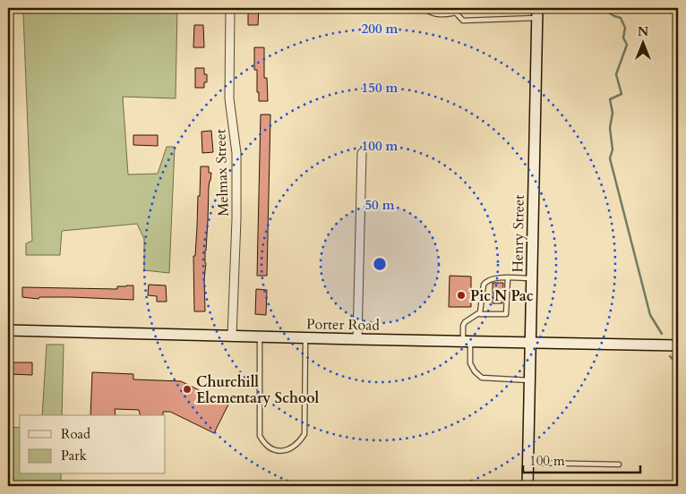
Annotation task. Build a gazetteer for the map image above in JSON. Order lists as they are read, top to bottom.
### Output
{
  "streets": {
    "street": ["Melmax Street", "Henry Street", "Porter Road"]
  },
  "crossings": [
    ["Melmax Street", "Porter Road"],
    ["Henry Street", "Porter Road"]
  ],
  "places": ["Pic N Pac", "Churchill Elementary School"],
  "legend": ["Road", "Park"],
  "scale_bar": "100 m",
  "north": "top",
  "rings": [
    "200 m",
    "150 m",
    "100 m",
    "50 m"
  ]
}
